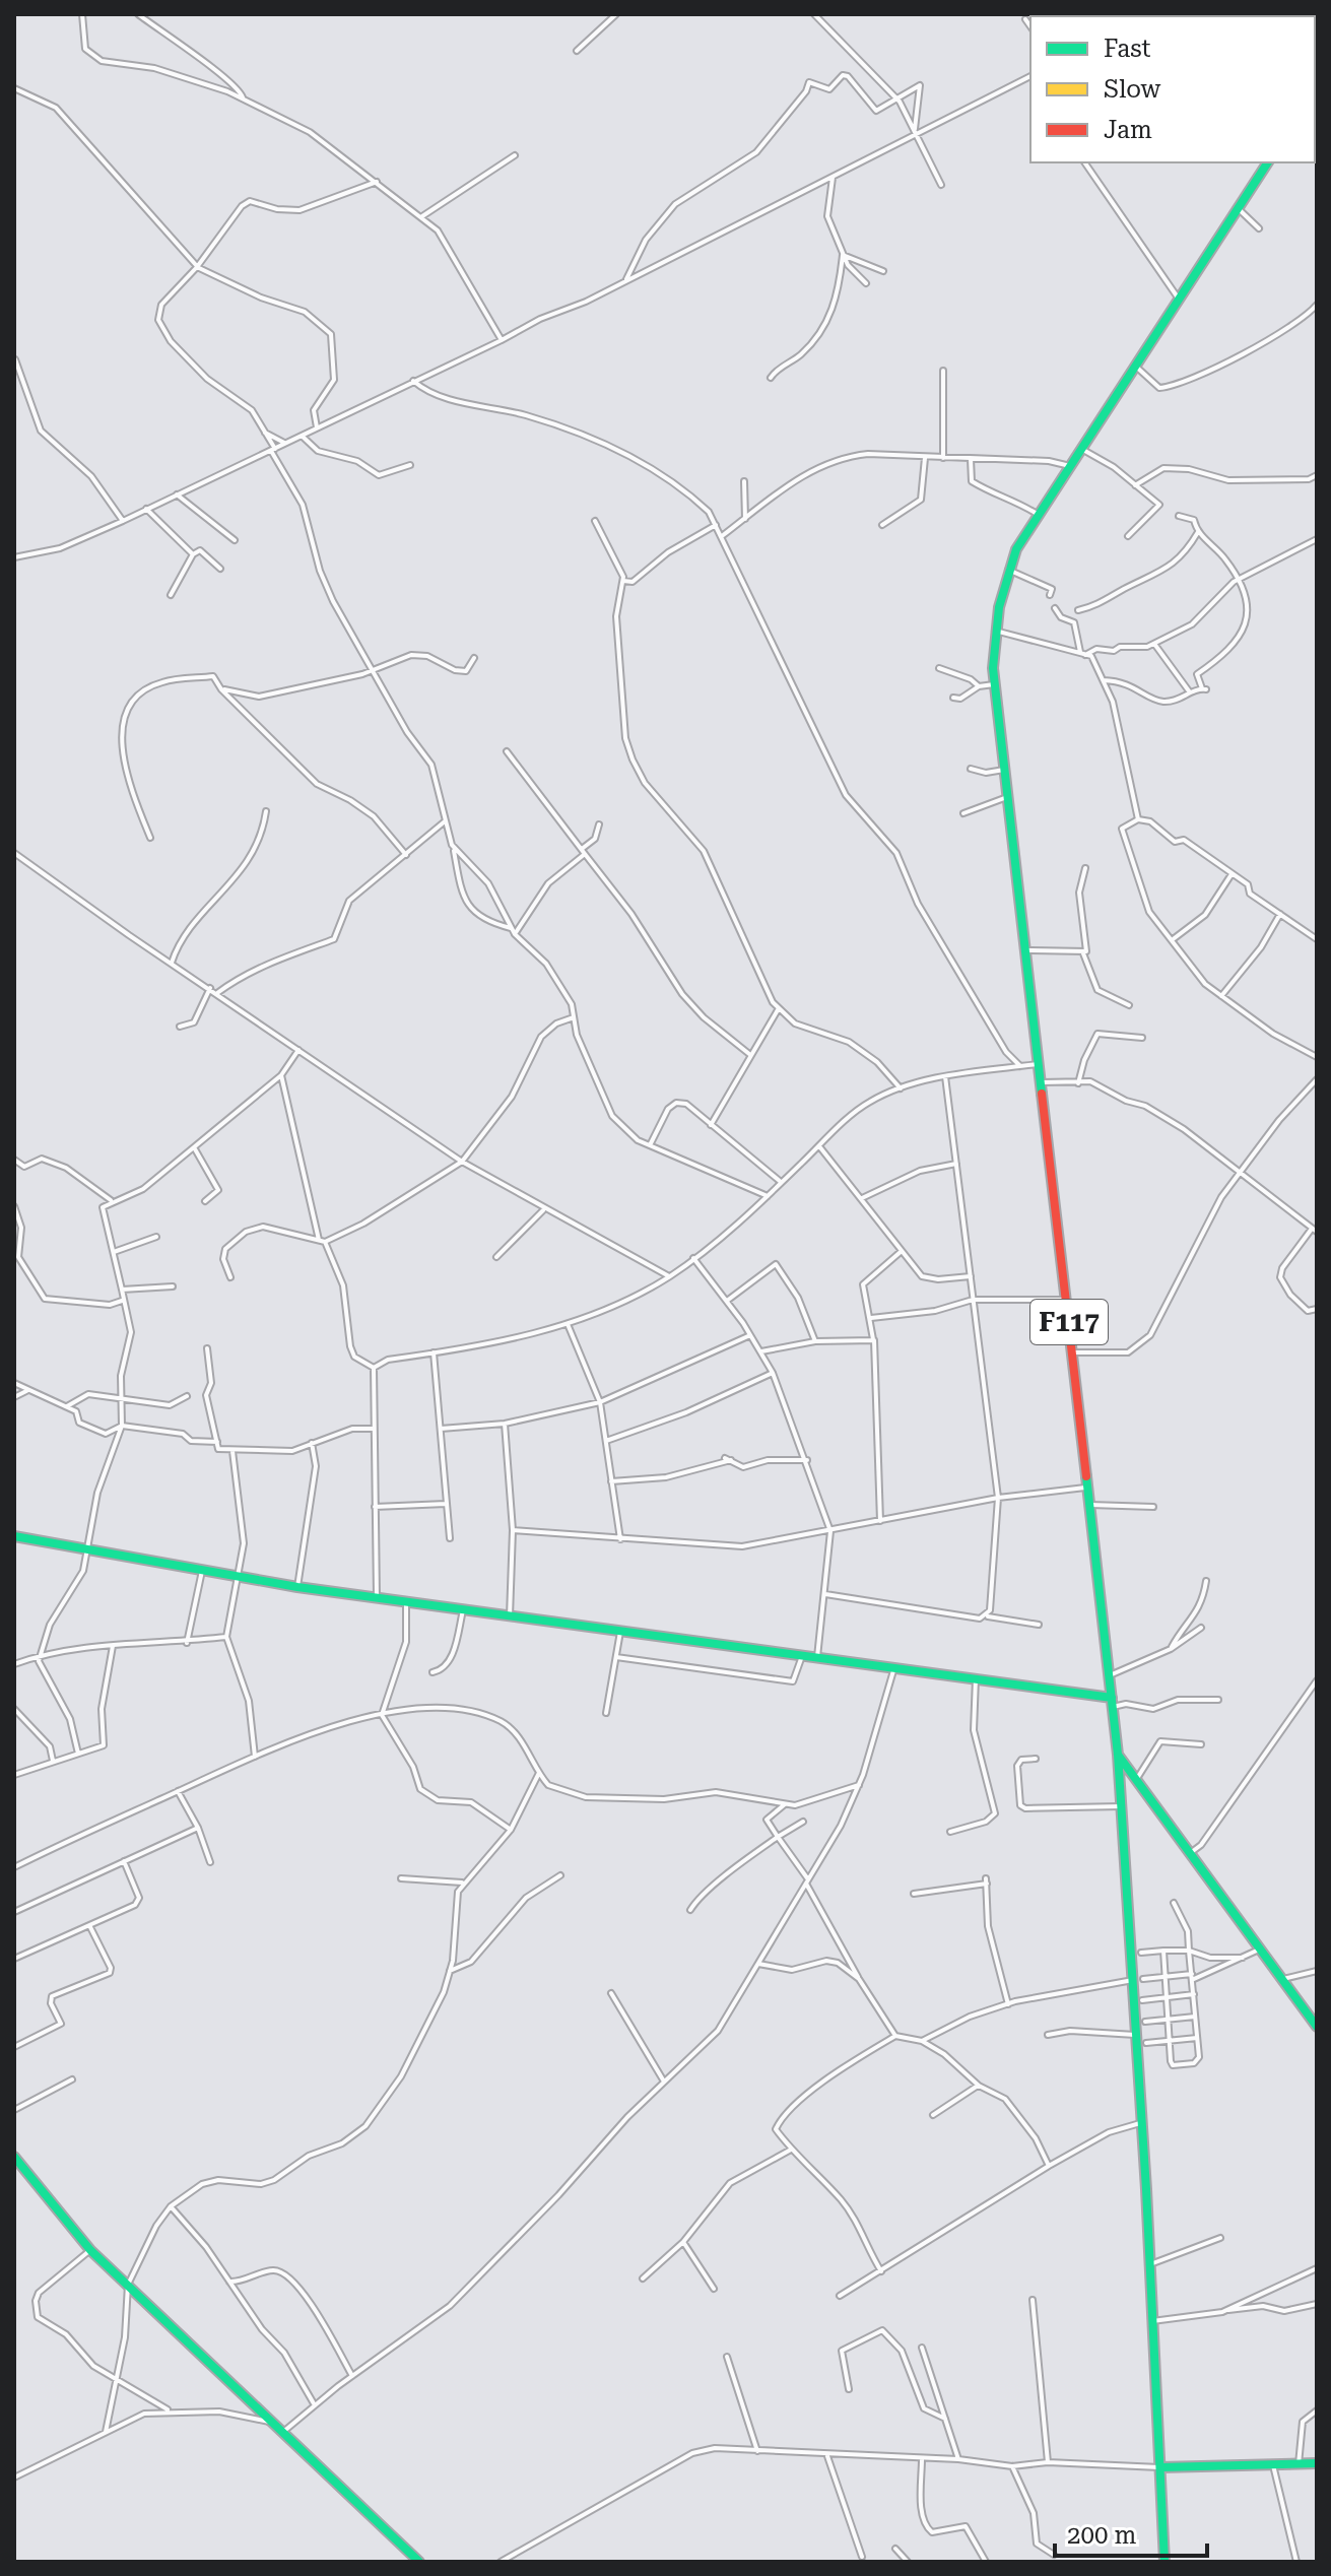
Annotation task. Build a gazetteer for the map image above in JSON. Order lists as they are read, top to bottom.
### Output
{
  "streets": {
    "main road": ["F117"]
  },
  "legend": ["Fast", "Slow", "Jam"],
  "scale_bar": "200 m"
}
